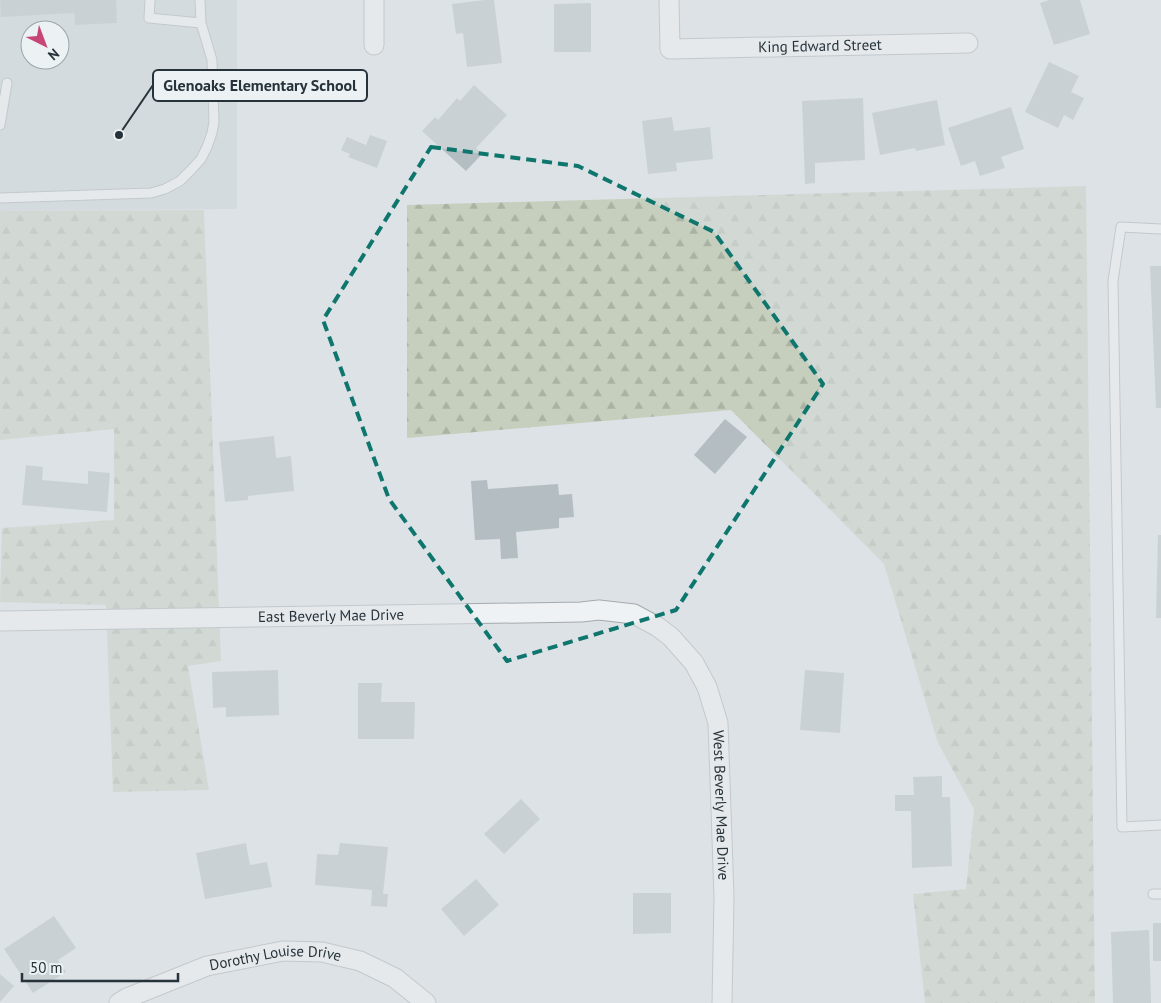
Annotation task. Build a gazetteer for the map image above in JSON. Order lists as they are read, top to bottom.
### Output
{
  "streets": {
    "street": [
      "King Edward Street",
      "East Beverly Mae Drive",
      "West Beverly Mae Drive",
      "Dorothy Louise Drive"
    ]
  },
  "crossings": [
    ["East Beverly Mae Drive", "West Beverly Mae Drive"]
  ],
  "places": ["Glenoaks Elementary School"],
  "scale_bar": "50 m",
  "north": "bottom right"
}
